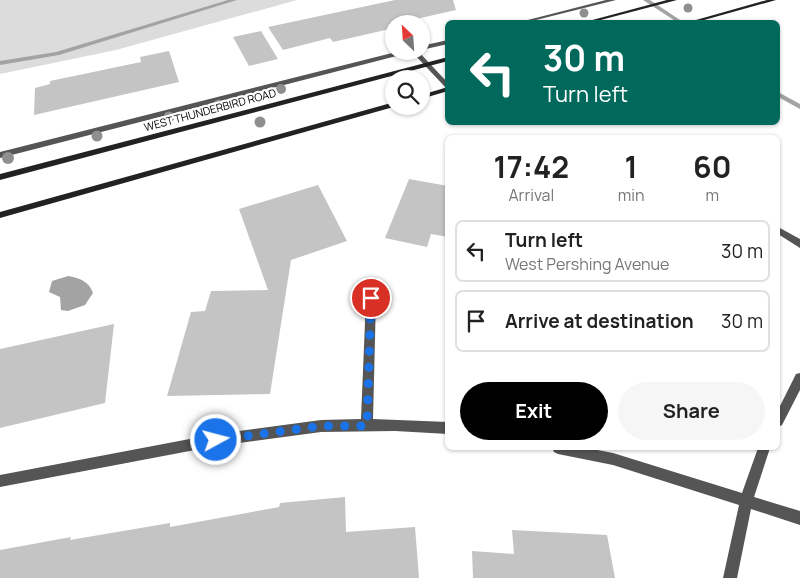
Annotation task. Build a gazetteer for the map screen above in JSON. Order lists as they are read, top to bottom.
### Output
{
  "streets": {
    "main road": ["WEST THUNDERBIRD ROAD"]
  },
  "north": "top left",
  "page": {
    "turn": ["30 m", "Turn left"],
    "eta": [
      "17:42",
      "Arrival",
      "1",
      "min",
      "60",
      "m"
    ],
    "list": [
      {
        "name": "Turn left",
        "note": "West Pershing Avenue",
        "value": "30 m"
      },
      {
        "name": "Arrive at destination",
        "value": "30 m"
      }
    ],
    "buttons": ["Exit", "Share"]
  }
}
